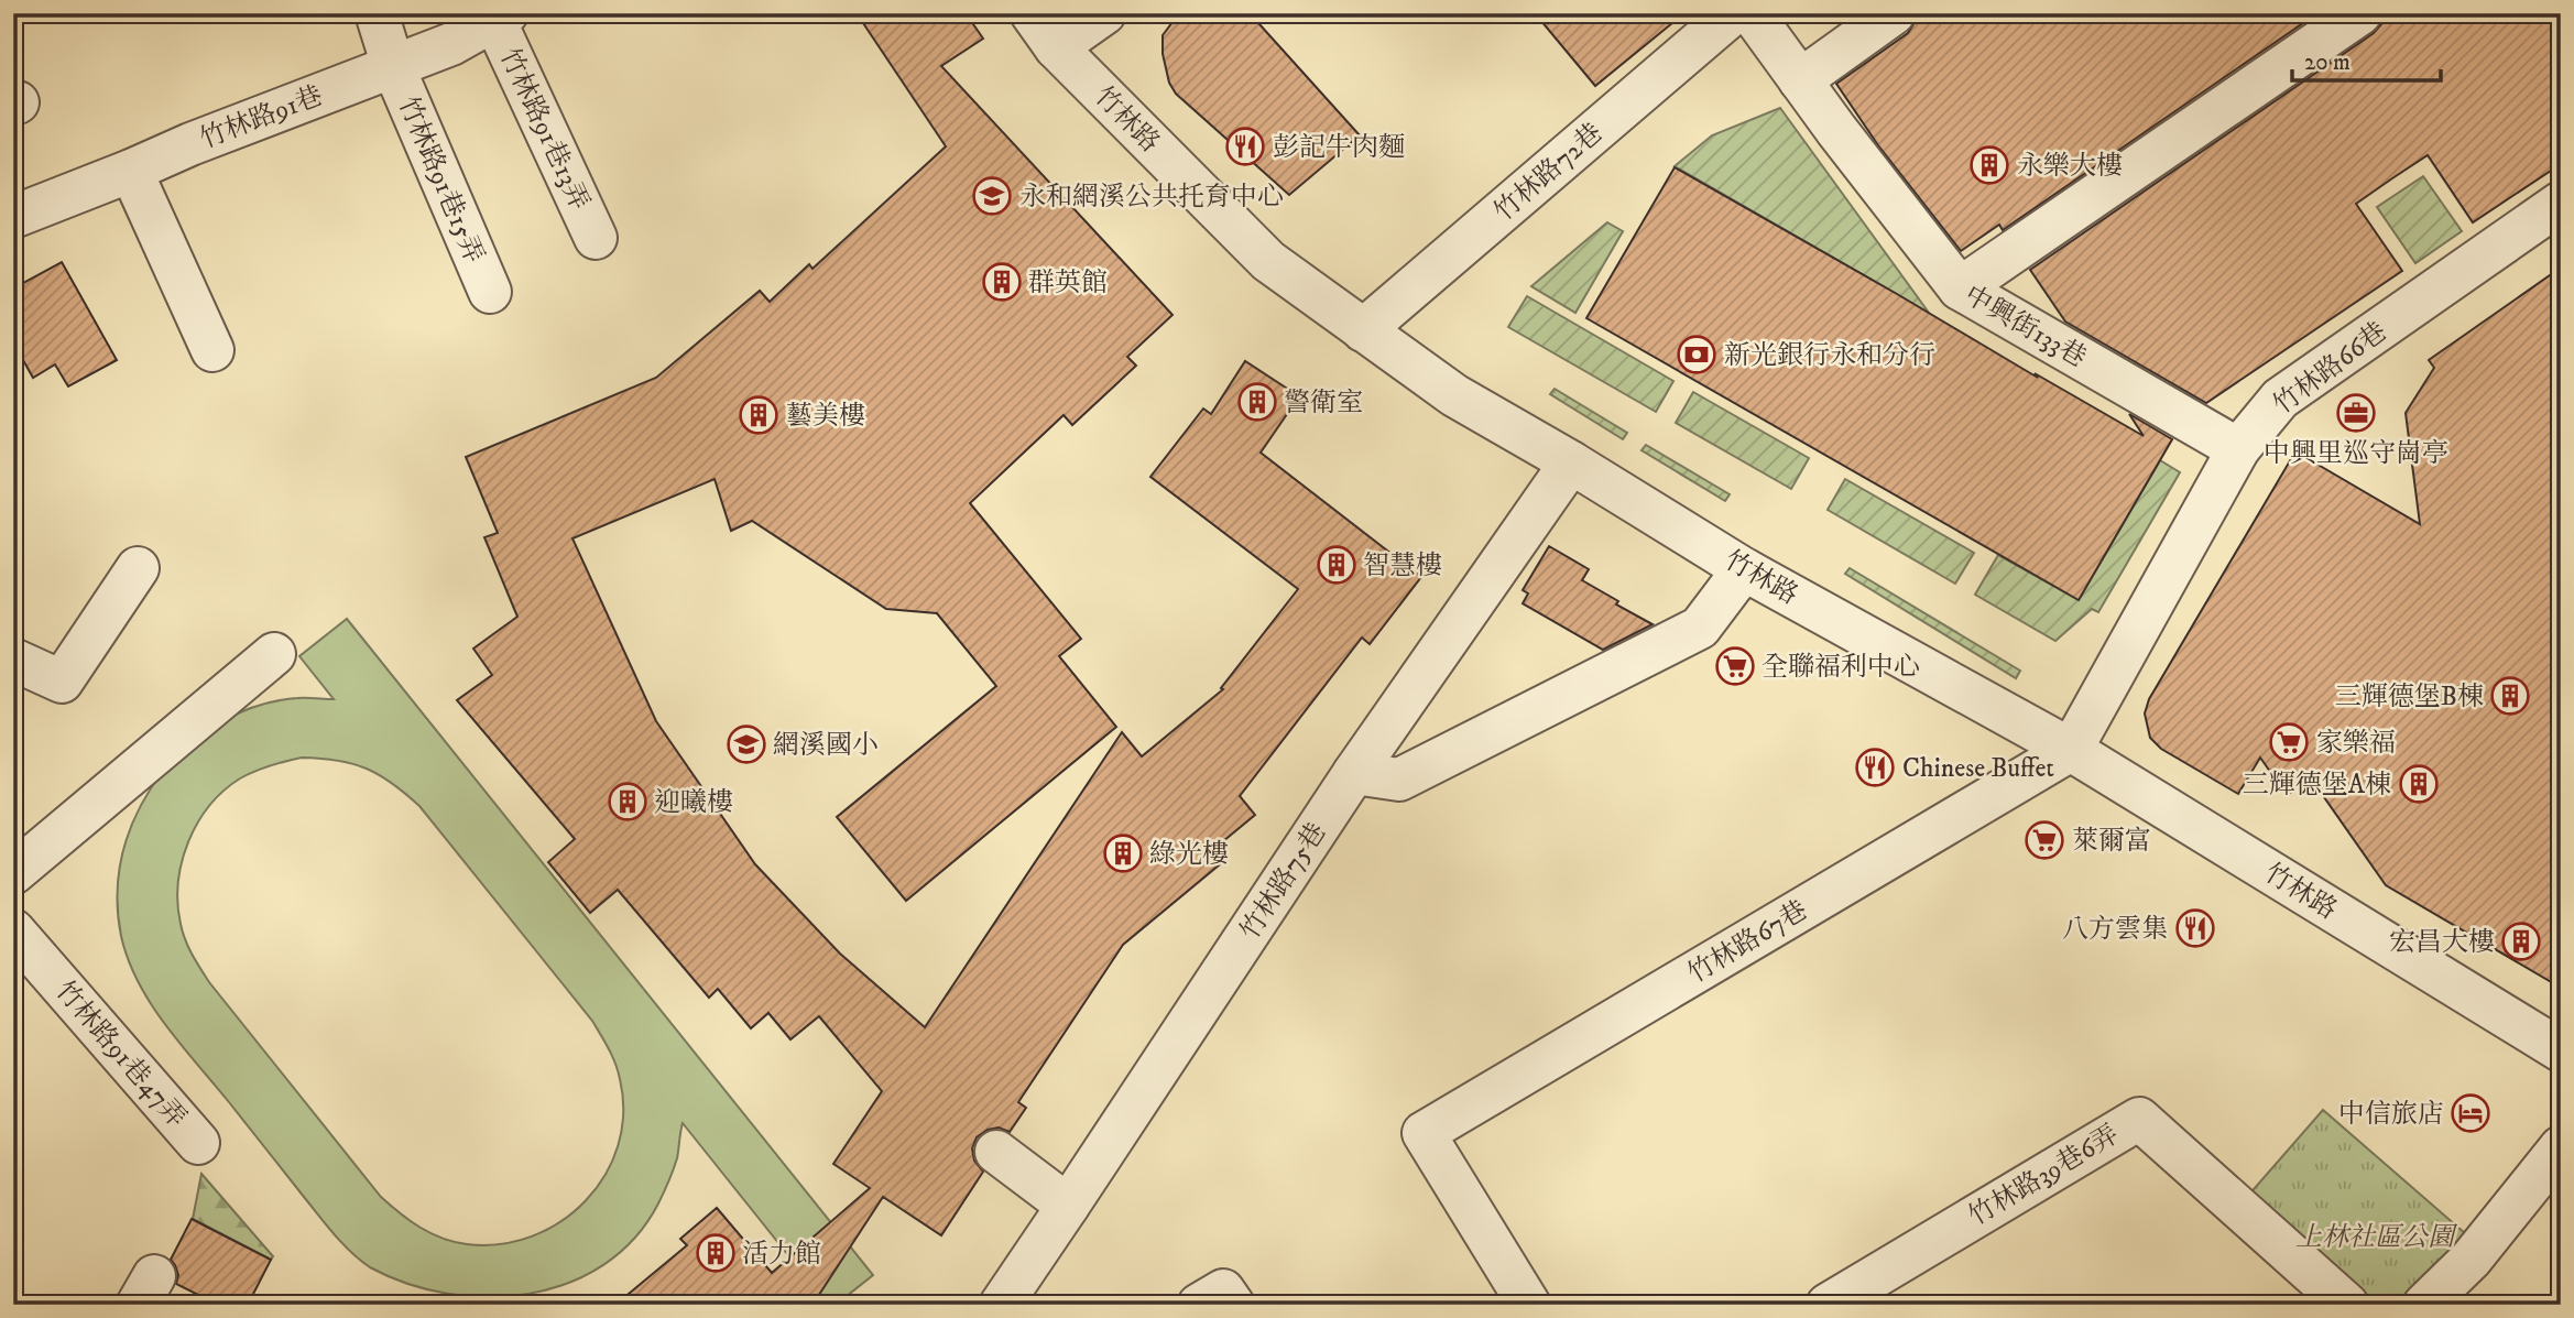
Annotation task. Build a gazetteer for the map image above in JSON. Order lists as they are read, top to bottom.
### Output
{
  "streets": {
    "street": [
      "竹林路91巷",
      "竹林路",
      "竹林路91巷13弄",
      "竹林路72巷",
      "竹林路91巷15弄",
      "中興街133巷",
      "竹林路66巷",
      "竹林路75巷",
      "竹林路67巷",
      "竹林路91巷47弄",
      "竹林路39巷6弄"
    ]
  },
  "crossings": [
    ["竹林路91巷", "竹林路91巷13弄"],
    ["竹林路91巷", "竹林路91巷15弄"],
    ["竹林路", "竹林路72巷"],
    ["竹林路", "竹林路66巷"],
    ["竹林路", "竹林路75巷"],
    ["竹林路", "竹林路67巷"],
    ["中興街133巷", "竹林路66巷"],
    ["竹林路66巷", "竹林路67巷"]
  ],
  "parks": ["上林社區公園"],
  "places": {
    "restaurant": ["彭記牛肉麵", "Chinese Buffet", "八方雲集"],
    "building": [
      "永樂大樓",
      "群英館",
      "警衛室",
      "藝美樓",
      "智慧樓",
      "三輝德堡B棟",
      "三輝德堡A棟",
      "迎曦樓",
      "綠光樓",
      "宏昌大樓",
      "活力館"
    ],
    "school or university": ["永和網溪公共托育中心", "網溪國小"],
    "bank": ["新光銀行永和分行"],
    "office": ["中興里巡守崗亭"],
    "supermarket": ["全聯福利中心", "家樂福", "萊爾富"],
    "hotel": ["中信旅店"]
  },
  "scale_bar": "20 m"
}
